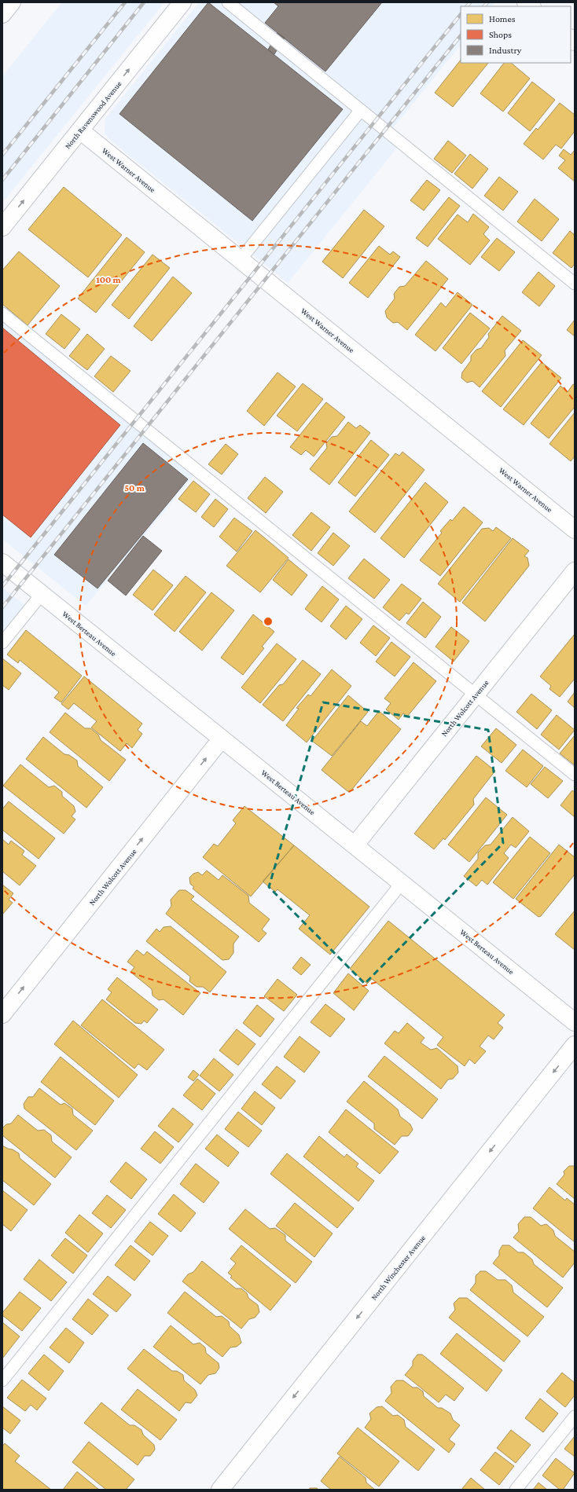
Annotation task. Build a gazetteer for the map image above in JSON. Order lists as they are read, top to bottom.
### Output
{
  "streets": {
    "street": [
      "North Ravenswood Avenue",
      "West Warner Avenue",
      "West Berteau Avenue",
      "North Wolcott Avenue",
      "North Winchester Avenue"
    ]
  },
  "crossings": [
    ["North Ravenswood Avenue", "West Warner Avenue"],
    ["West Berteau Avenue", "North Wolcott Avenue"]
  ],
  "one_way": ["North Ravenswood Avenue", "North Wolcott Avenue", "North Winchester Avenue"],
  "legend": ["Homes", "Shops", "Industry"],
  "rings": ["100 m", "50 m"]
}
